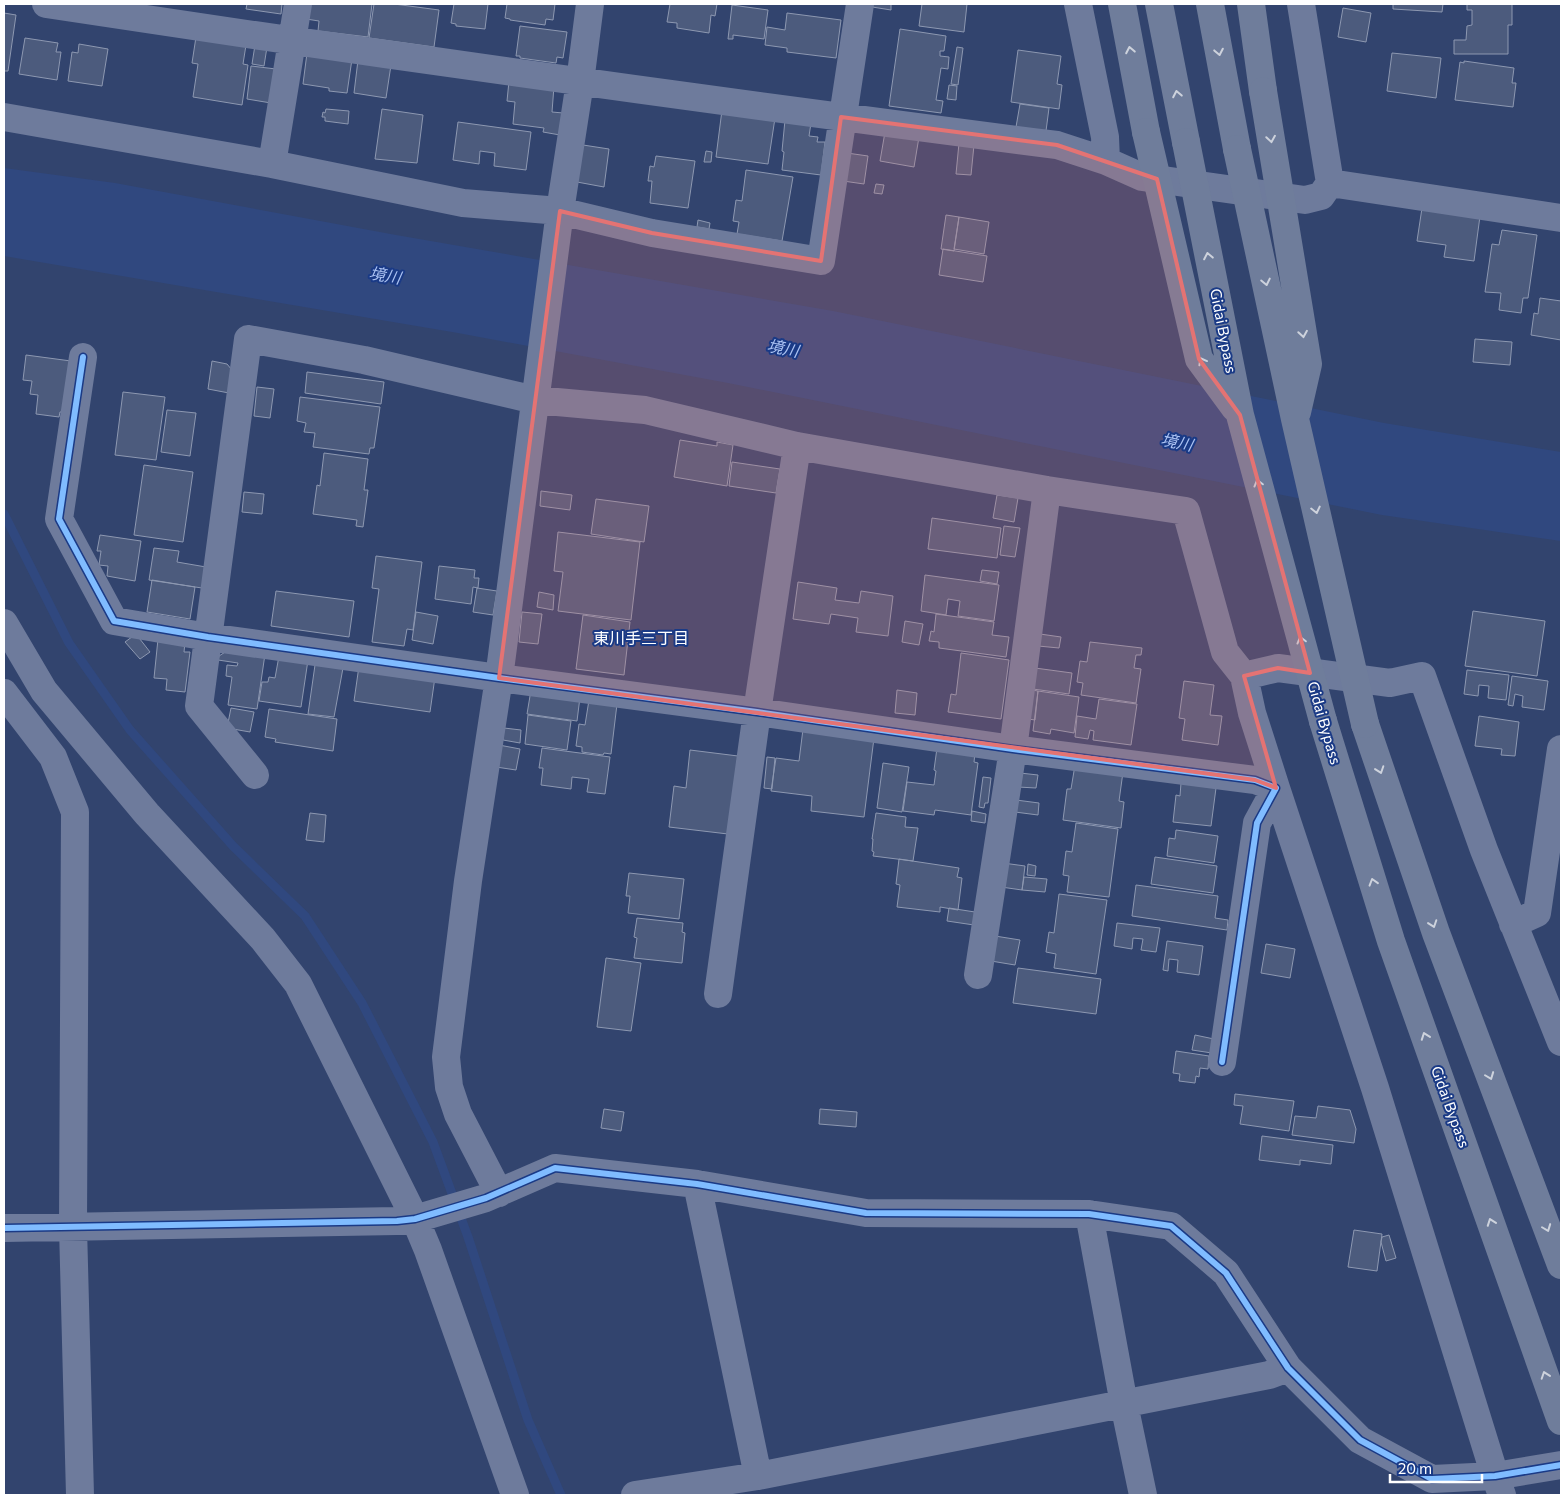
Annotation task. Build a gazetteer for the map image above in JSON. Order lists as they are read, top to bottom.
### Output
{
  "streets": {
    "highway": ["Gidai Bypass"]
  },
  "districts": ["東川手三丁目"],
  "water": ["境川"],
  "scale_bar": "20 m"
}
